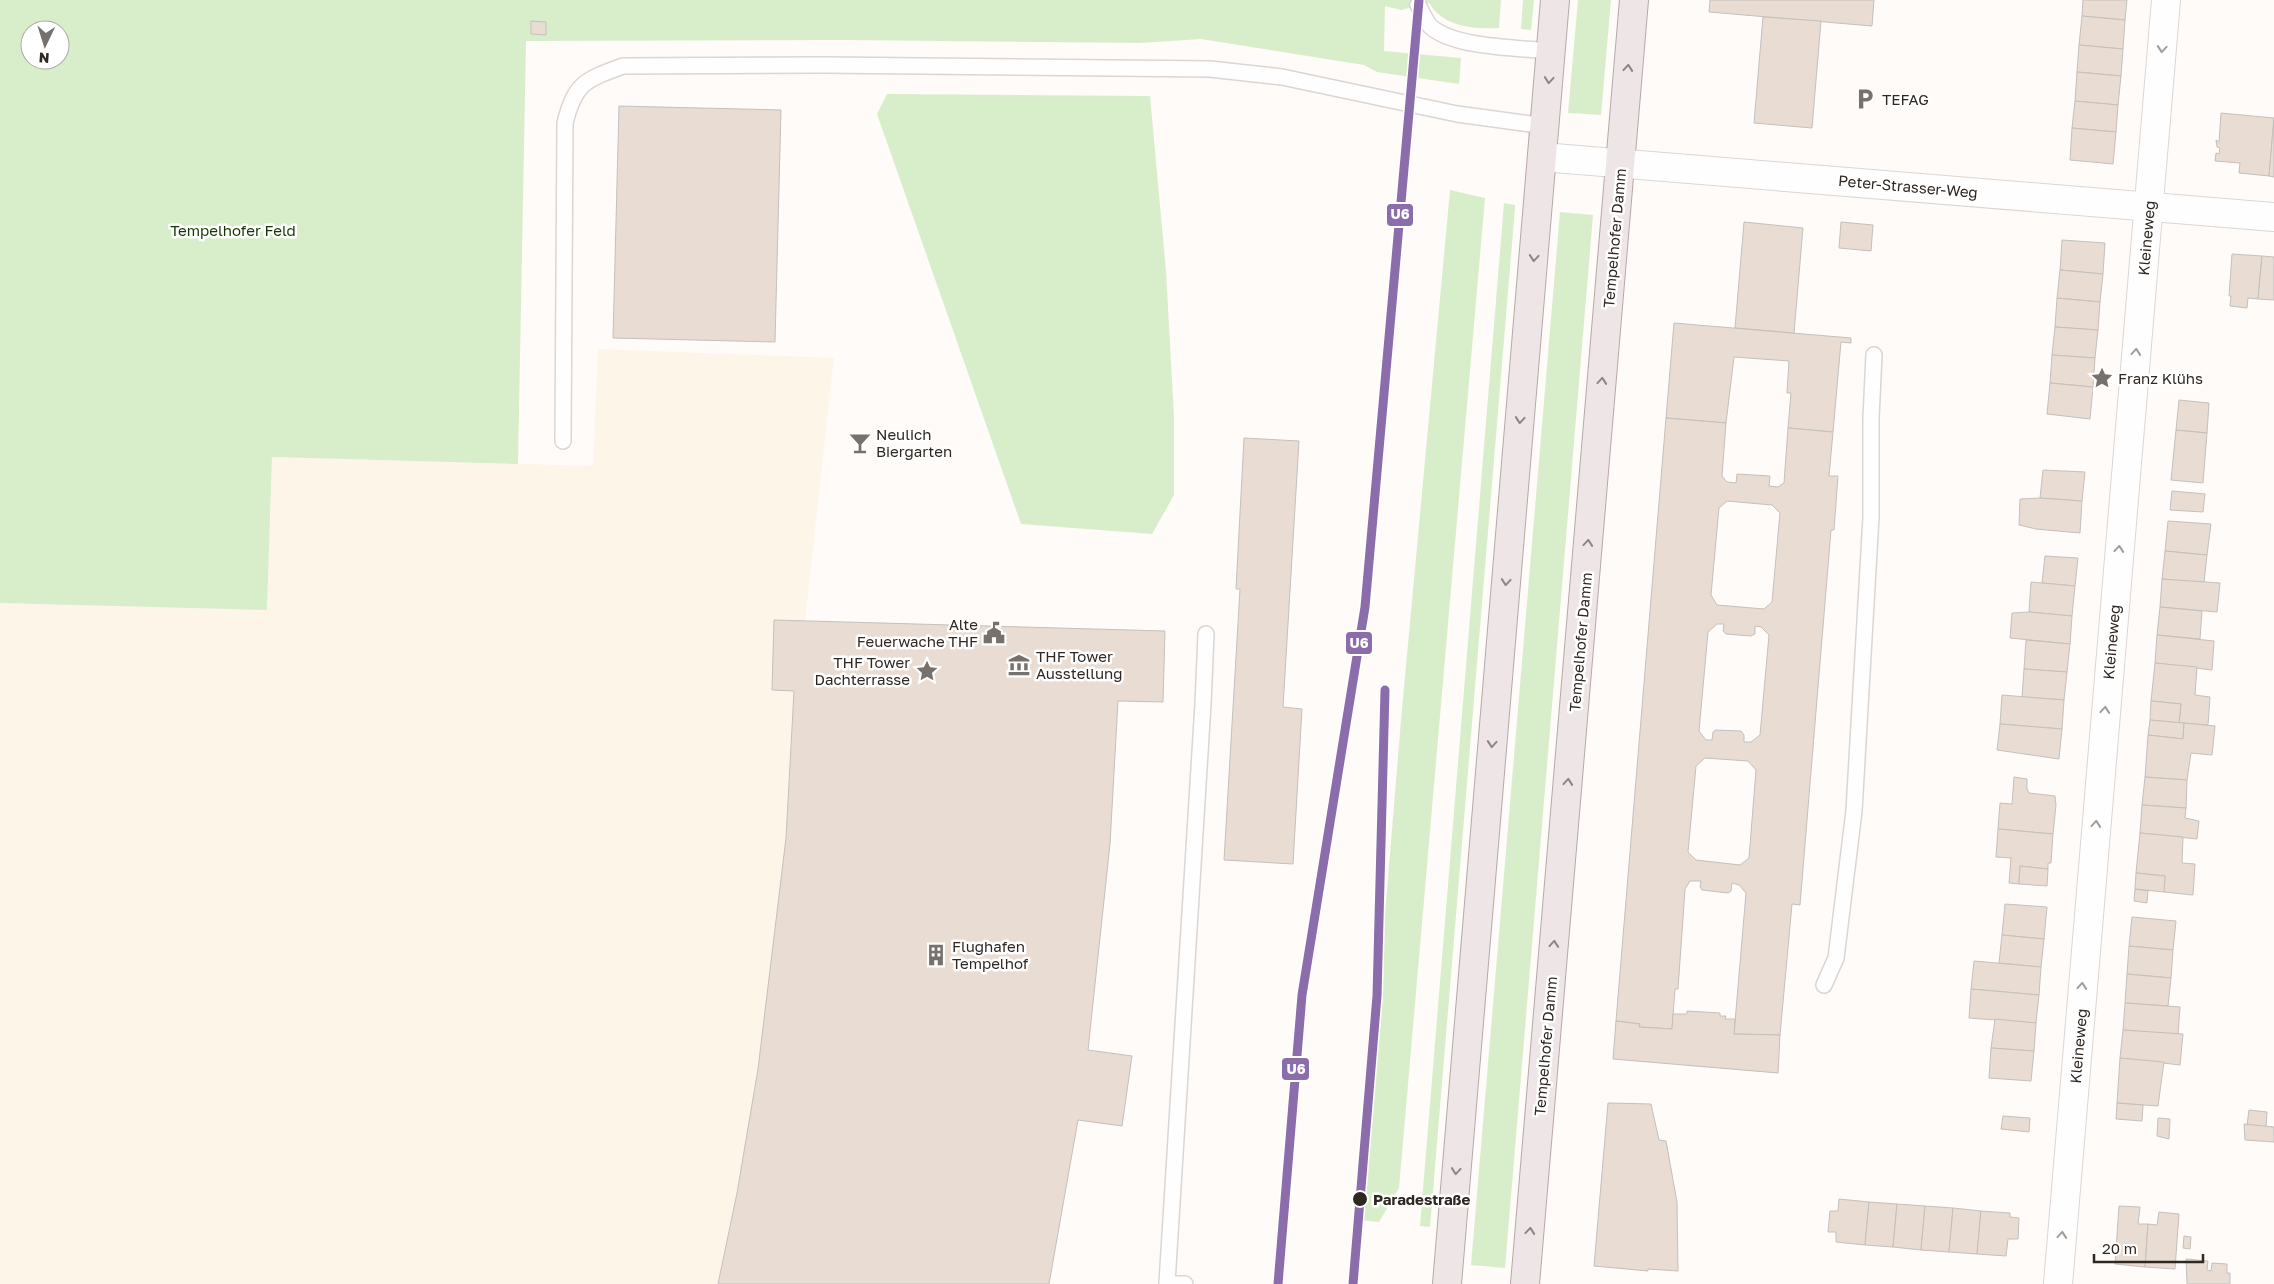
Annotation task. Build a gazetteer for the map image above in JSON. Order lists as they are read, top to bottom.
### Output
{
  "streets": {
    "main road": ["Tempelhofer Damm"],
    "street": ["Peter-Strasser-Weg", "Kleineweg"]
  },
  "crossings": [
    ["Peter-Strasser-Weg", "Tempelhofer Damm"],
    ["Peter-Strasser-Weg", "Kleineweg"]
  ],
  "parks": ["Tempelhofer Feld"],
  "places": {
    "parking": ["TEFAG"],
    "place": ["Franz Klühs", "THF Tower Dachterrasse"],
    "bar": ["Neulich Biergarten"],
    "public building": ["Alte Feuerwache THF"],
    "museum": ["THF Tower Ausstellung"],
    "building": ["Flughafen Tempelhof"],
    "other": ["Paradestraße"]
  },
  "lines": ["transit line U6"],
  "scale_bar": "20 m",
  "north": "bottom"
}
